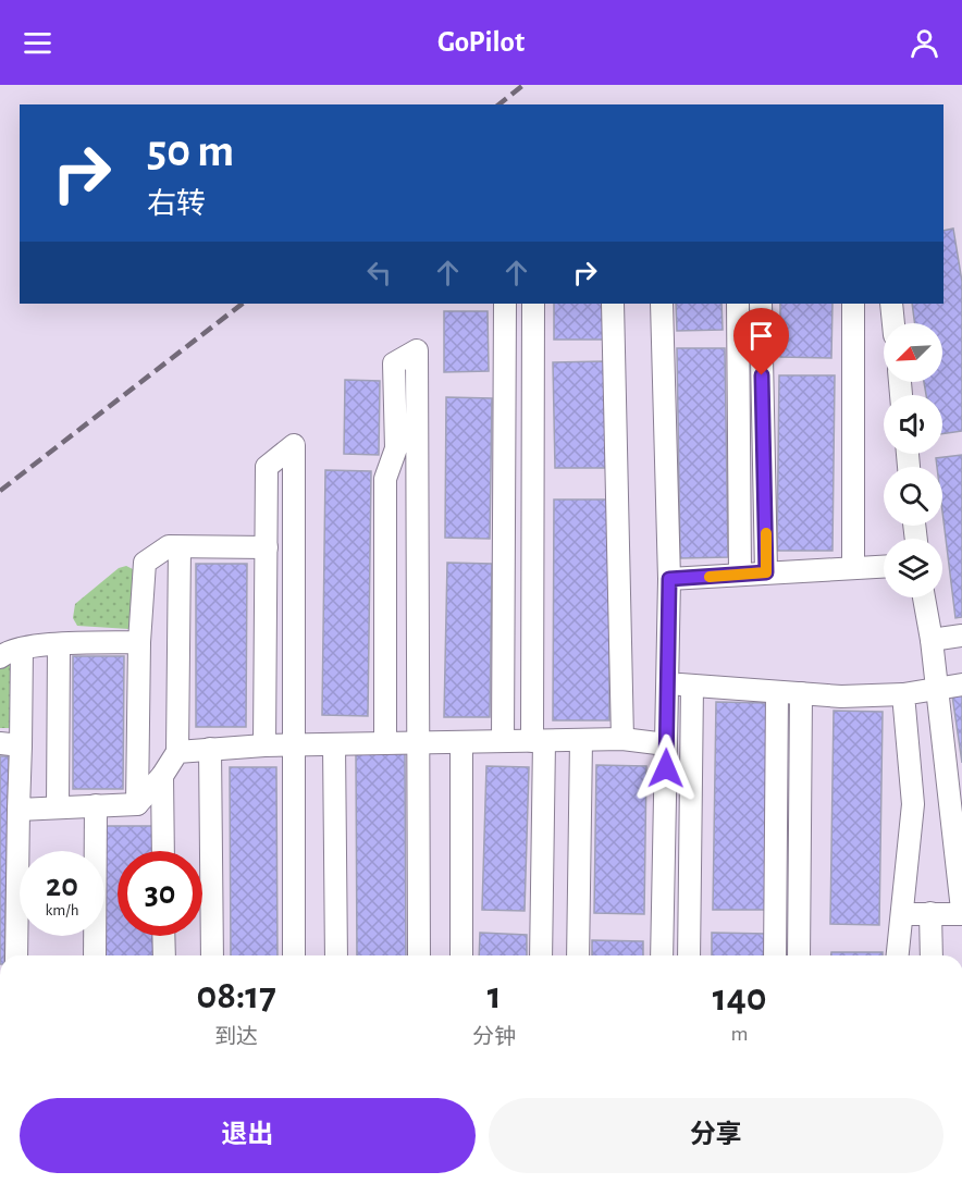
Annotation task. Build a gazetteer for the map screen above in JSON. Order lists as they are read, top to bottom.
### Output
{
  "north": "bottom left",
  "page": {
    "header": "GoPilot",
    "turn": ["50 m", "右转"],
    "speed": "20 km/h",
    "limit": "30",
    "eta": [
      "08:17",
      "到达",
      "1",
      "分钟",
      "140",
      "m"
    ],
    "buttons": ["退出", "分享"]
  }
}
